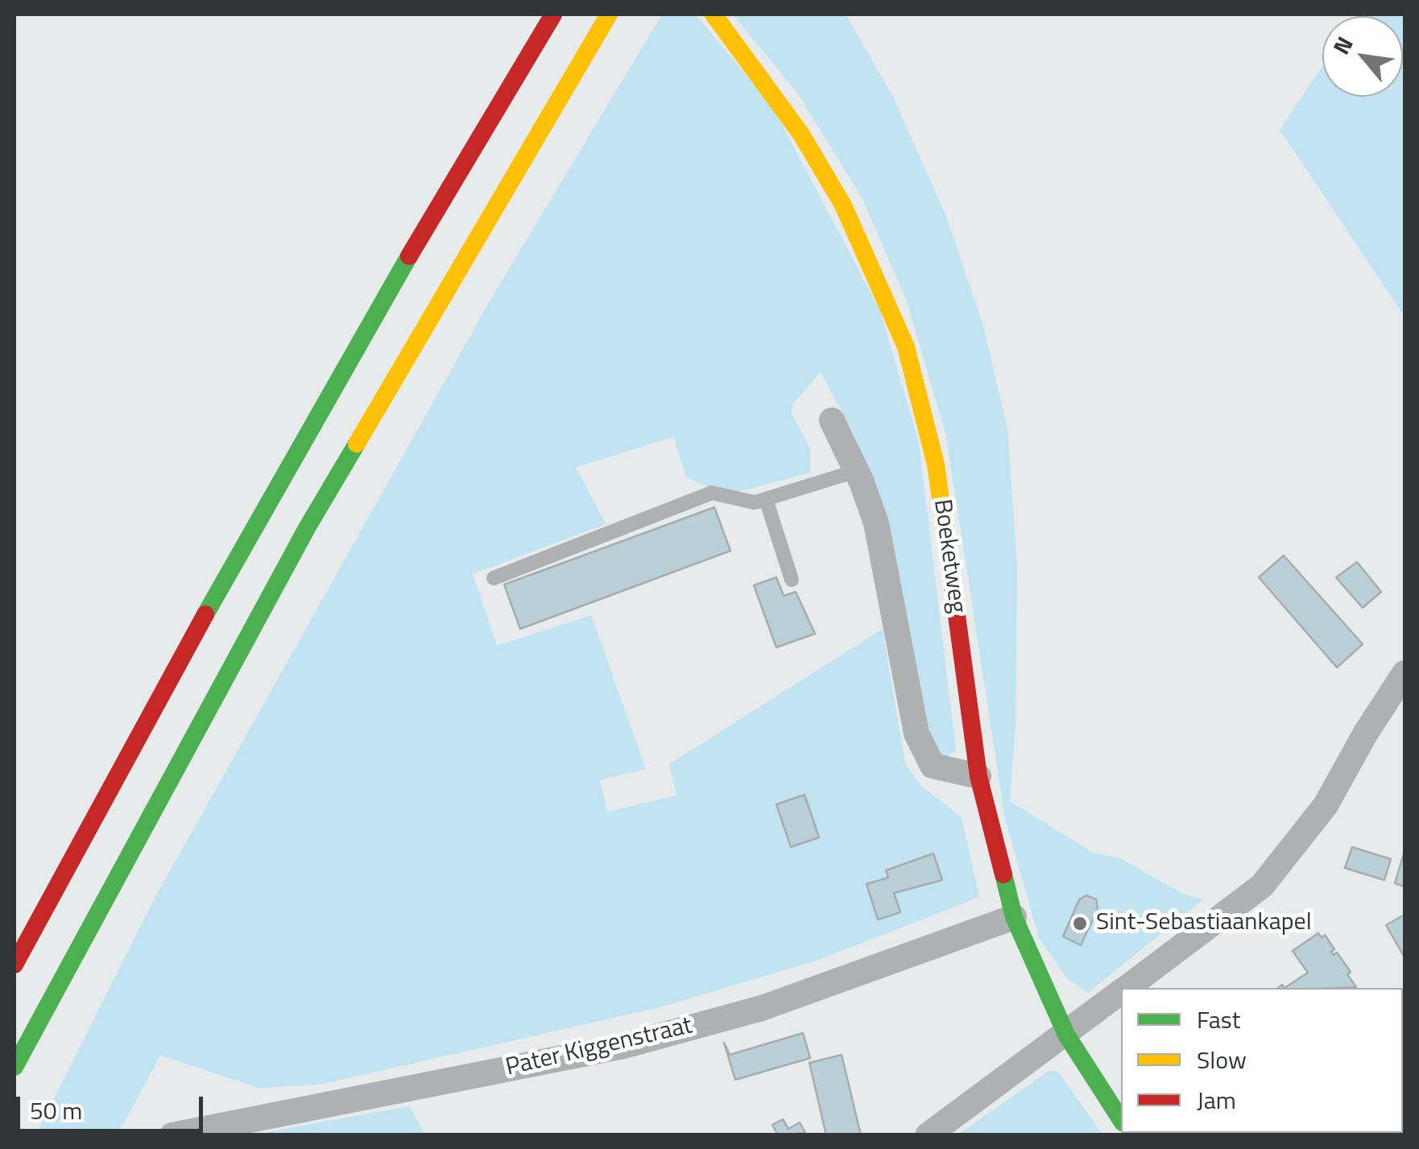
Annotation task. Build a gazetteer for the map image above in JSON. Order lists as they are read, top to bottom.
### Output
{
  "streets": {
    "main road": ["Boeketweg"],
    "street": ["Pater Kiggenstraat"]
  },
  "crossings": [
    ["Boeketweg", "Pater Kiggenstraat"]
  ],
  "places": ["Sint-Sebastiaankapel"],
  "legend": ["Fast", "Slow", "Jam"],
  "scale_bar": "50 m",
  "north": "top left"
}
